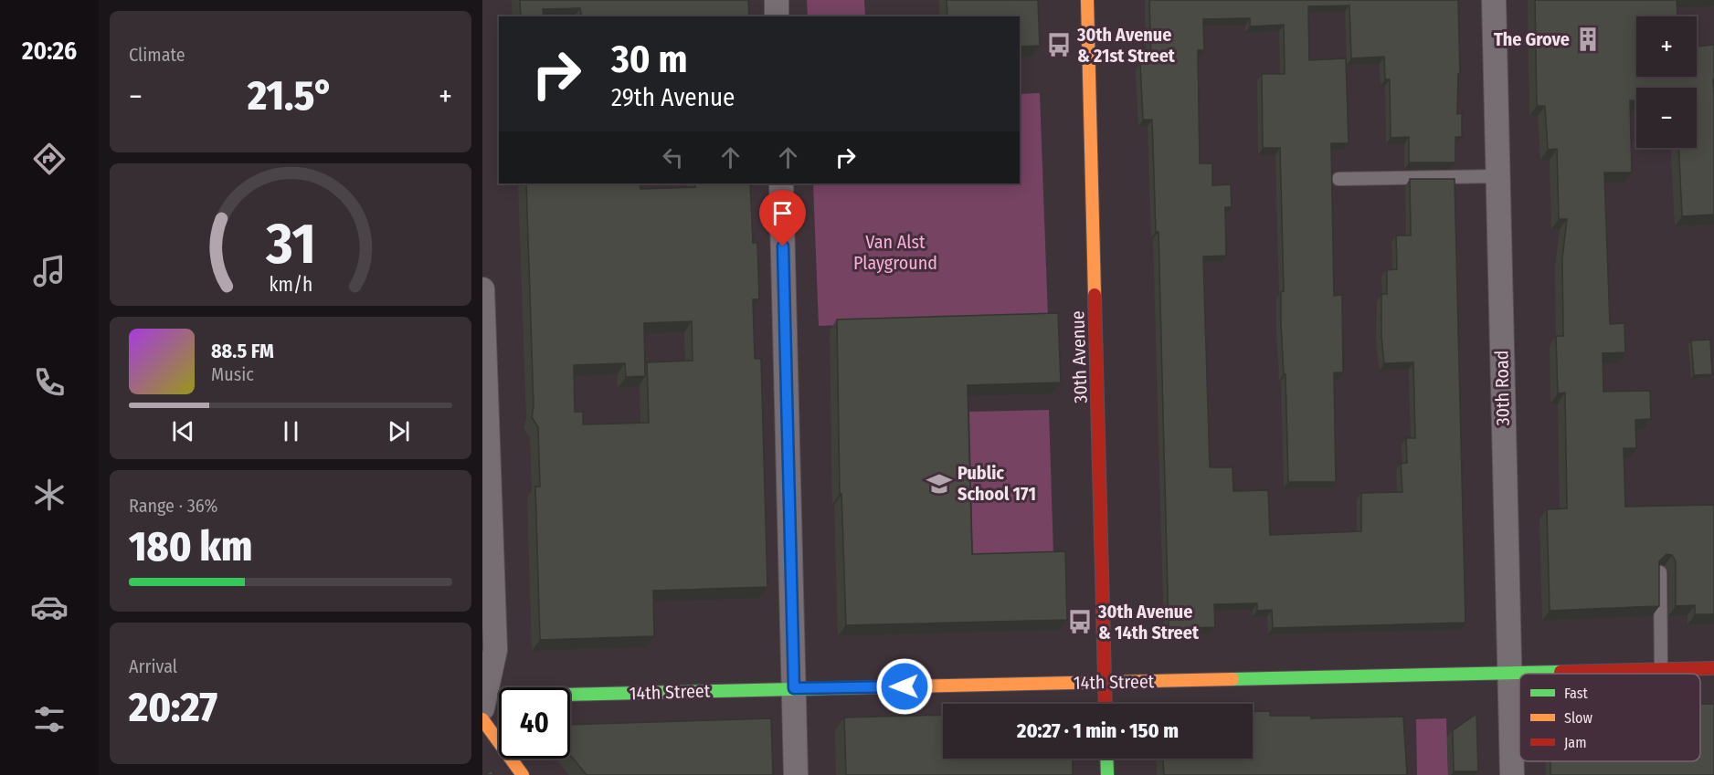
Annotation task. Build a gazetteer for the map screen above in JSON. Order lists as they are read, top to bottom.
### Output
{
  "streets": {
    "street": ["30th Avenue", "30th Road", "14th Street"]
  },
  "crossings": [
    ["30th Avenue", "14th Street"],
    ["30th Road", "14th Street"]
  ],
  "parks": ["Van Alst Playground"],
  "places": {
    "building": ["The Grove"],
    "bus stop": ["30th Avenue & 21st Street", "30th Avenue & 14th Street"],
    "school or university": ["Public School 171"]
  },
  "legend": ["Fast", "Slow", "Jam"],
  "page": {
    "tabs": "20:26",
    "tile": [
      "Climate",
      ["Range · 36%", "180 km"],
      ["Arrival", "20:27"]
    ],
    "map_buttons": ["+", "−"],
    "turn": ["30 m", "29th Avenue"],
    "heat": ["−", "21.5°", "+"],
    "song": ["88.5 FM", "Music"],
    "limit": "40",
    "trip": "20:27 · 1 min · 150 m",
    "gauge": ["31", "km/h"]
  }
}
